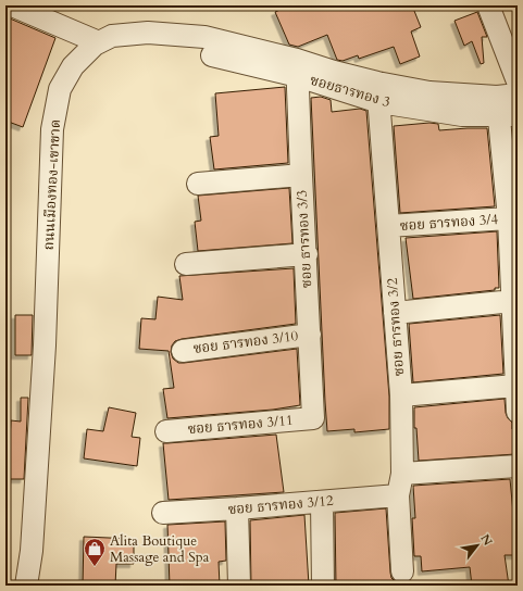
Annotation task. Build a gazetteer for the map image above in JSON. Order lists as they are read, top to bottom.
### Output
{
  "streets": {
    "street": [
      "ซอยธารทอง 3",
      "ถนนเมืองทอง-เขาขาด",
      "ซอย ธารทอง 3/4",
      "ซอย ธารทอง 3/3",
      "ซอย ธารทอง 3/2",
      "ซอย ธารทอง 3/10",
      "ซอย ธารทอง 3/11",
      "ซอย ธารทอง 3/12"
    ]
  },
  "crossings": [
    ["ซอยธารทอง 3", "ถนนเมืองทอง-เขาขาด"],
    ["ซอยธารทอง 3", "ซอย ธารทอง 3/3"],
    ["ถนนเมืองทอง-เขาขาด", "ซอย ธารทอง 3/3"],
    ["ถนนเมืองทอง-เขาขาด", "ซอย ธารทอง 3/2"],
    ["ซอย ธารทอง 3/4", "ซอย ธารทอง 3/2"],
    ["ซอย ธารทอง 3/3", "ซอย ธารทอง 3/10"],
    ["ซอย ธารทอง 3/3", "ซอย ธารทอง 3/11"],
    ["ซอย ธารทอง 3/2", "ซอย ธารทอง 3/12"]
  ],
  "places": {
    "shop": ["Alita Boutique Massage and Spa"]
  },
  "north": "top right"
}
